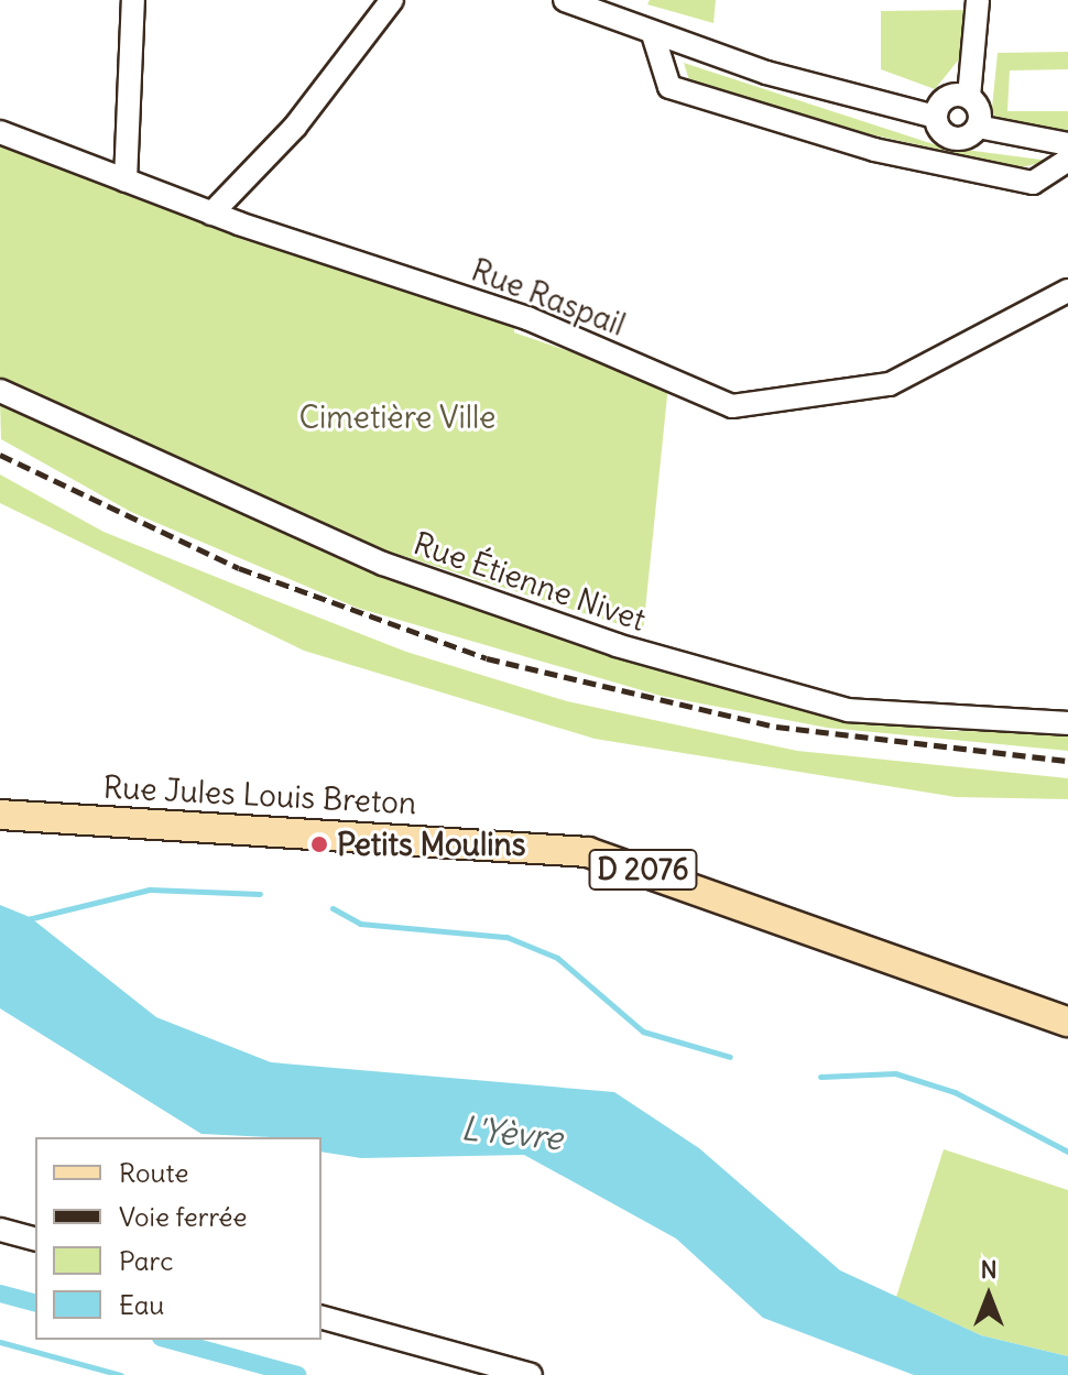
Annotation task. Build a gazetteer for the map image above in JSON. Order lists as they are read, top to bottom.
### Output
{
  "streets": {
    "main road": ["Rue Jules Louis Breton", "D 2076"],
    "street": ["Rue Raspail", "Rue Étienne Nivet"]
  },
  "water": ["L'Yèvre"],
  "parks": ["Cimetière Ville"],
  "places": ["Petits Moulins"],
  "legend": [
    "Route",
    "Voie ferrée",
    "Parc",
    "Eau"
  ],
  "north": "top"
}
